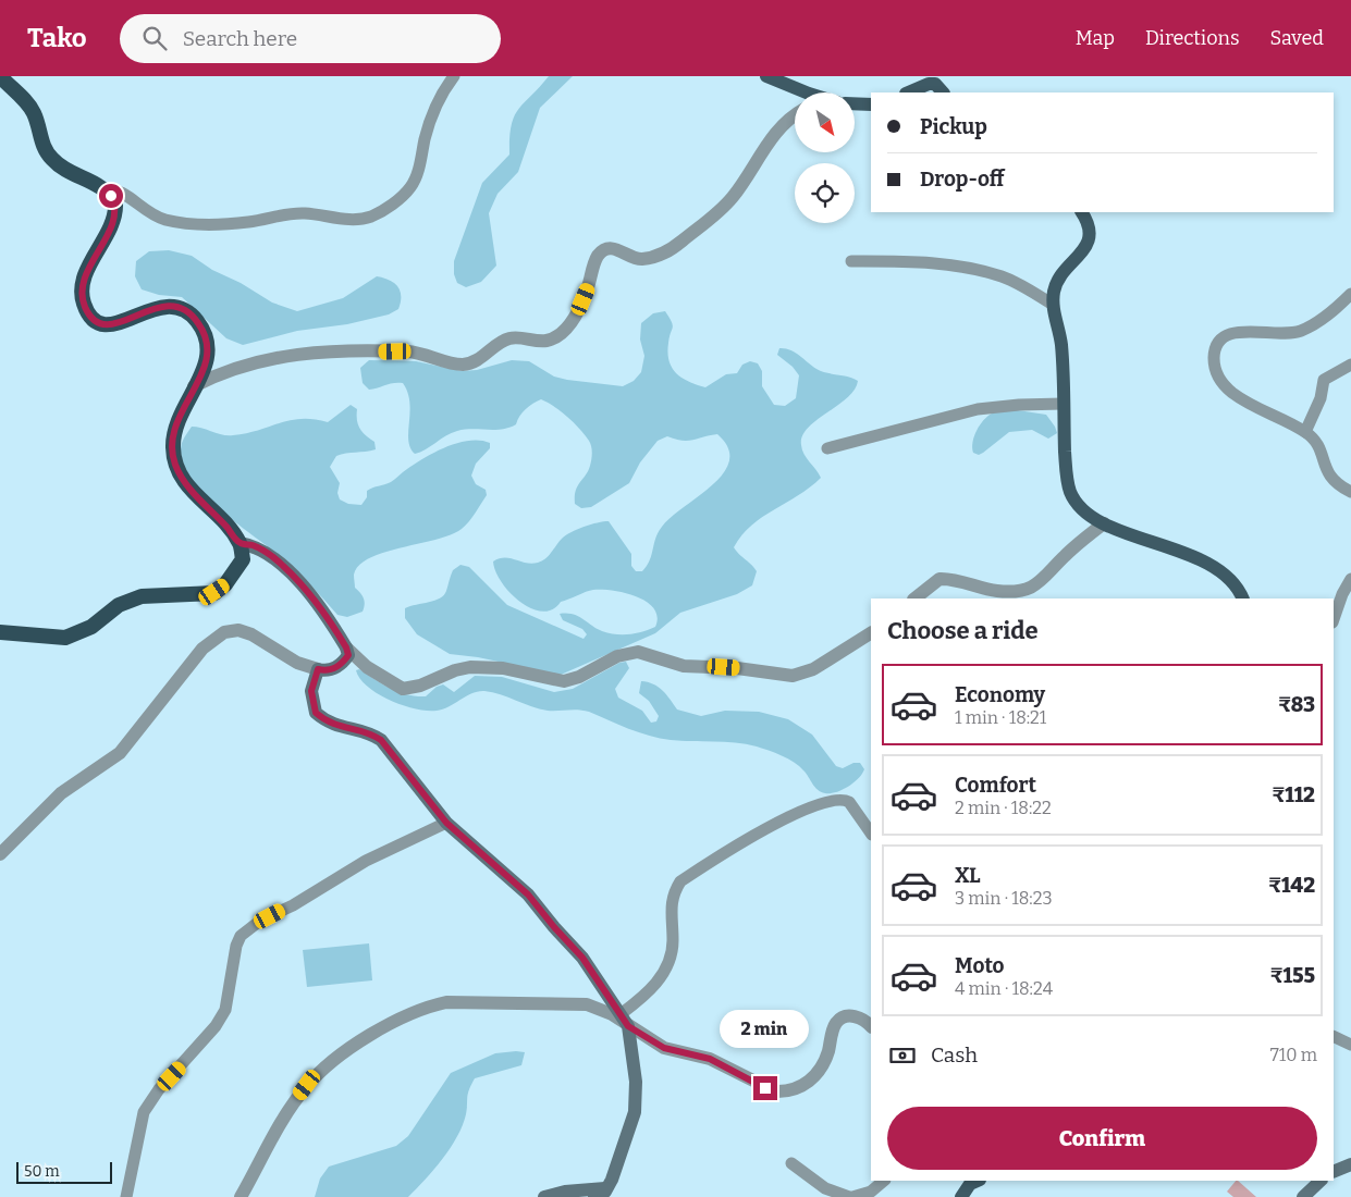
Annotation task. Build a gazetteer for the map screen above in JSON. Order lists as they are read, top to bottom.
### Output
{
  "scale_bar": "50 m",
  "north": "bottom right",
  "page": {
    "header": "Tako",
    "search": "Search here",
    "nav": ["Map", "Directions", "Saved"],
    "banner": ["Pickup", "Drop-off"],
    "heading": "Choose a ride",
    "list": [
      {
        "name": "Economy",
        "note": "1 min · 18:21",
        "value": "₹83"
      },
      {
        "name": "Comfort",
        "note": "2 min · 18:22",
        "value": "₹112"
      },
      {
        "name": "XL",
        "note": "3 min · 18:23",
        "value": "₹142"
      },
      {
        "name": "Moto",
        "note": "4 min · 18:24",
        "value": "₹155"
      }
    ],
    "bubble": "2 min",
    "pay": ["Cash", "710 m"],
    "buttons": "Confirm",
    "scale": "50 m"
  }
}
